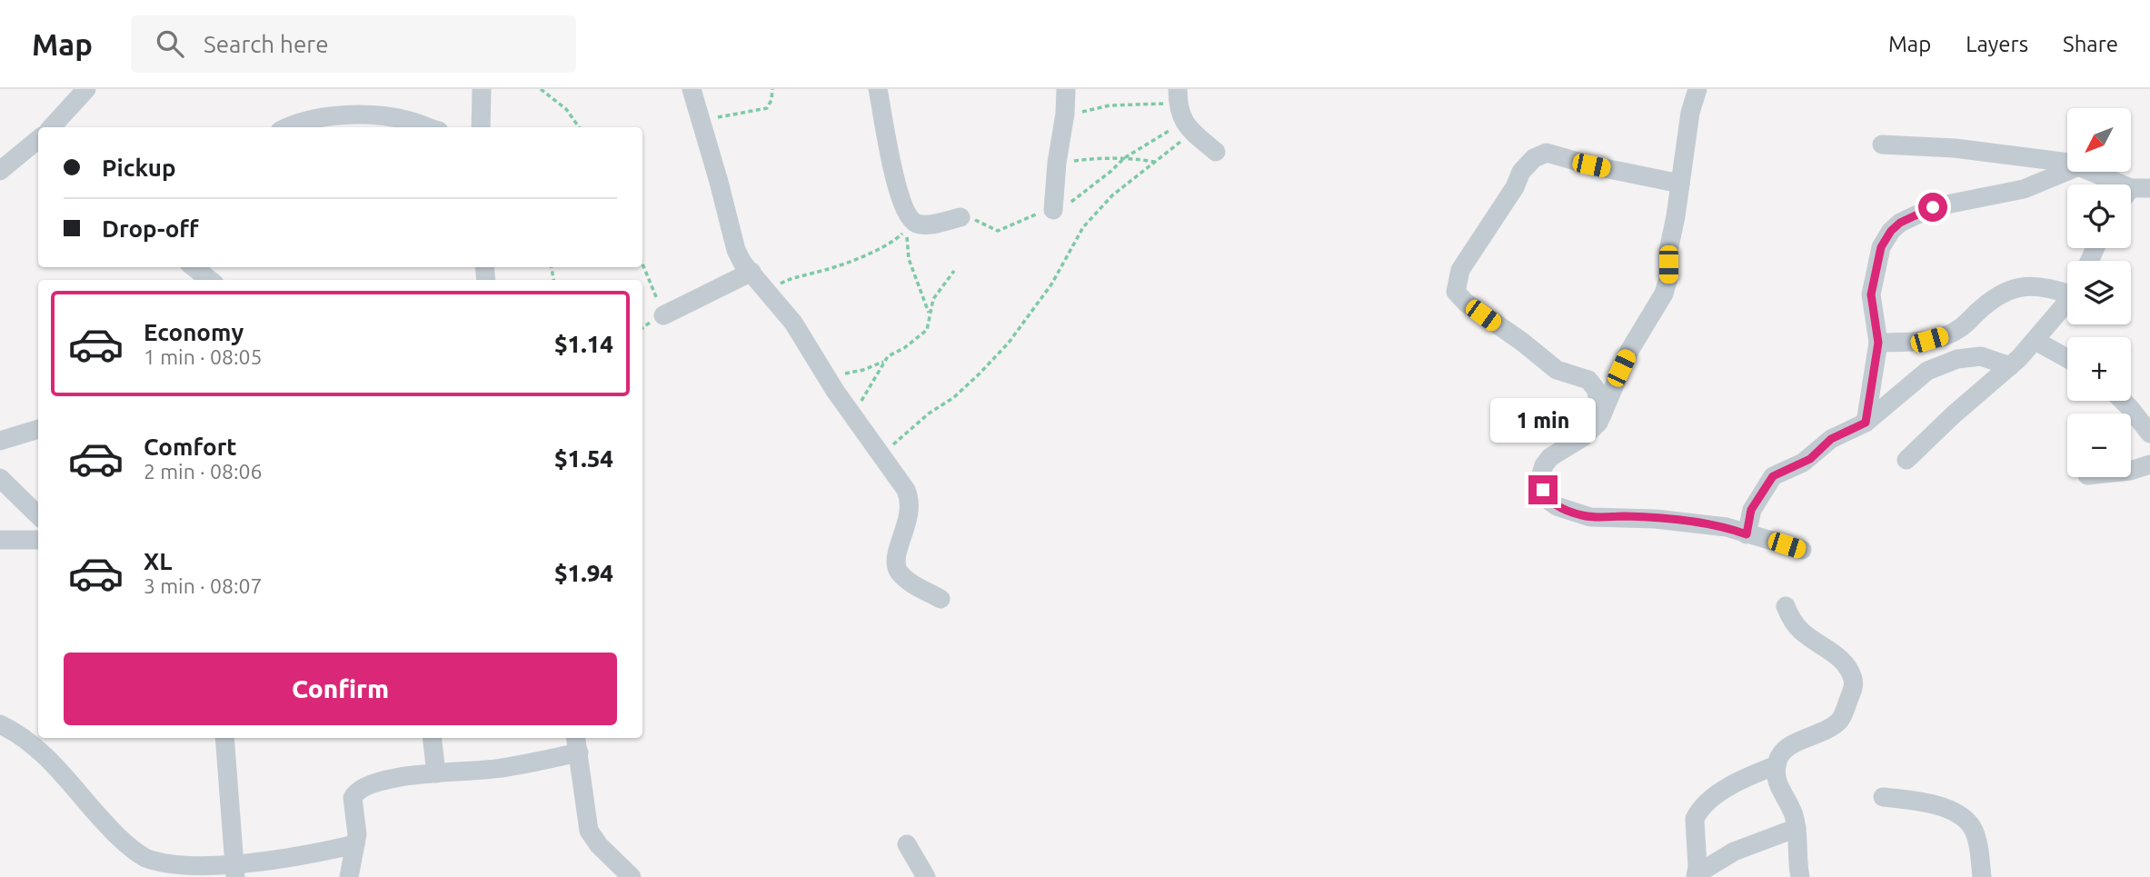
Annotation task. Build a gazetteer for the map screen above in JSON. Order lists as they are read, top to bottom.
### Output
{
  "north": "bottom left",
  "page": {
    "header": "Map",
    "search": "Search here",
    "nav": ["Map", "Layers", "Share"],
    "map_buttons": ["+", "−"],
    "banner": ["Pickup", "Drop-off"],
    "list": [
      {
        "name": "Economy",
        "note": "1 min · 08:05",
        "value": "$1.14"
      },
      {
        "name": "Comfort",
        "note": "2 min · 08:06",
        "value": "$1.54"
      },
      {
        "name": "XL",
        "note": "3 min · 08:07",
        "value": "$1.94"
      }
    ],
    "bubble": "1 min",
    "buttons": "Confirm"
  }
}
